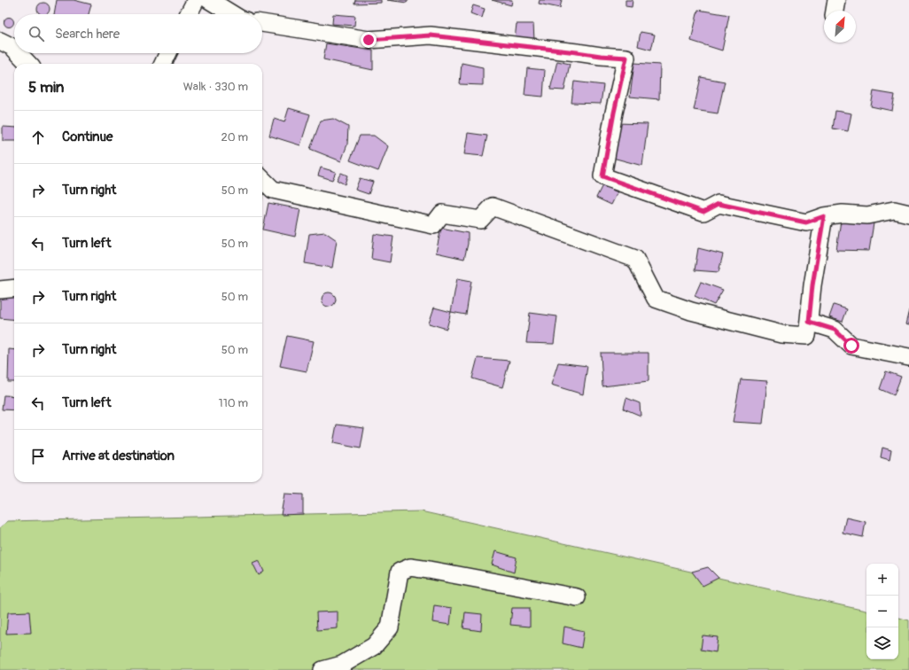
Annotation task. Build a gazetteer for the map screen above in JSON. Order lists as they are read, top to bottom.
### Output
{
  "north": "top right",
  "page": {
    "search": "Search here",
    "heading": ["5 min", "Walk · 330 m"],
    "list": [
      ["Continue", "20 m"],
      ["Turn right", "50 m"],
      ["Turn left", "50 m"],
      ["Turn right", "50 m"],
      ["Turn right", "50 m"],
      ["Turn left", "110 m"],
      "Arrive at destination"
    ],
    "map_buttons": ["+", "−"]
  }
}
